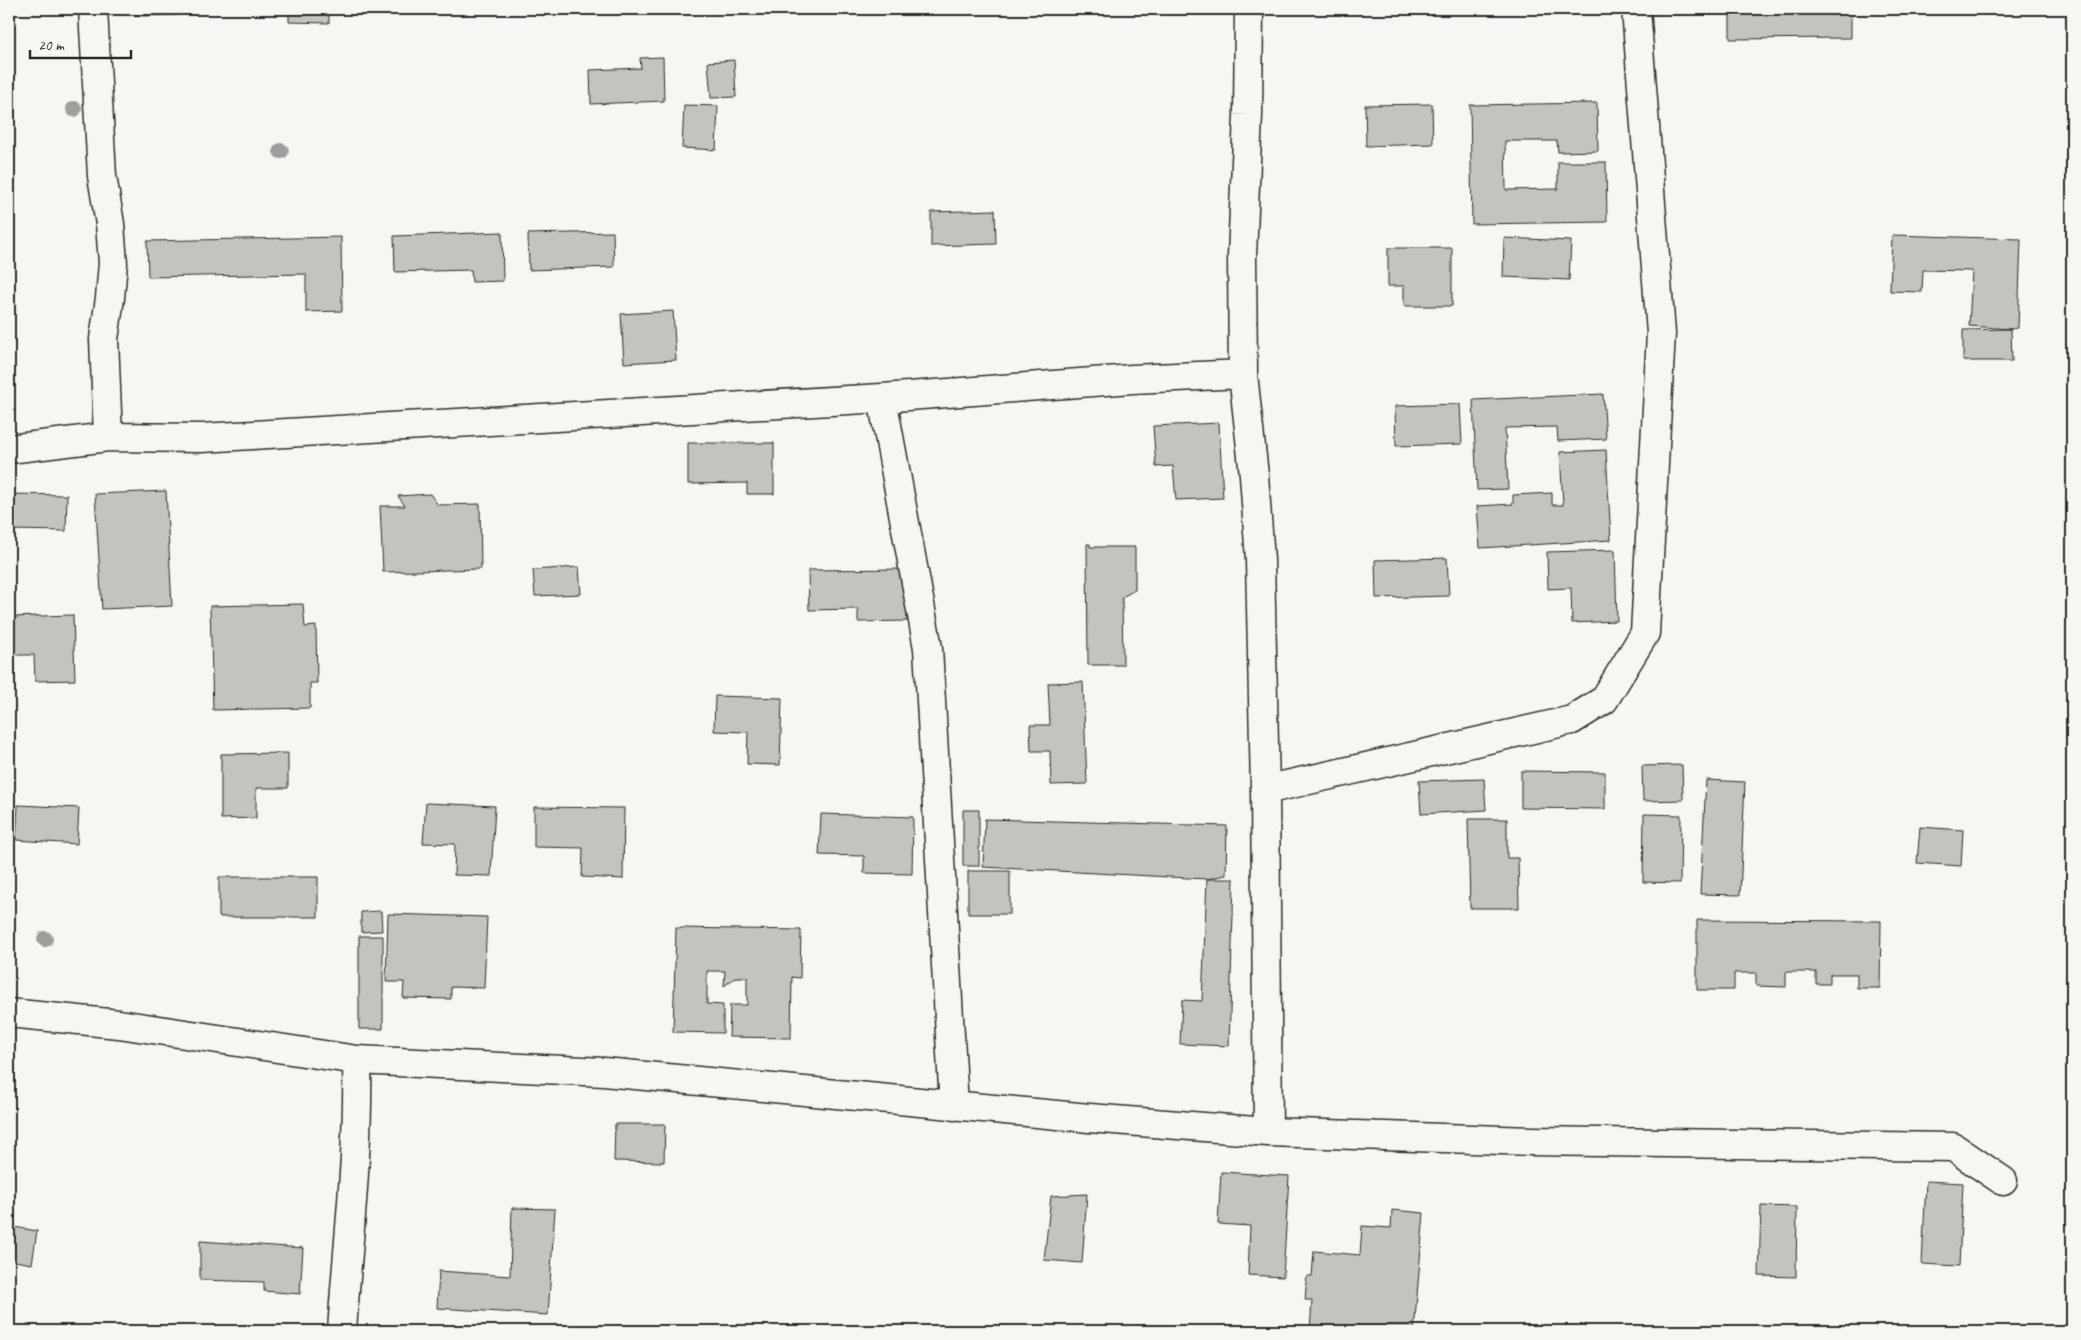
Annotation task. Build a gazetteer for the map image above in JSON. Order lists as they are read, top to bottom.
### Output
{
  "scale_bar": "20 m"
}
